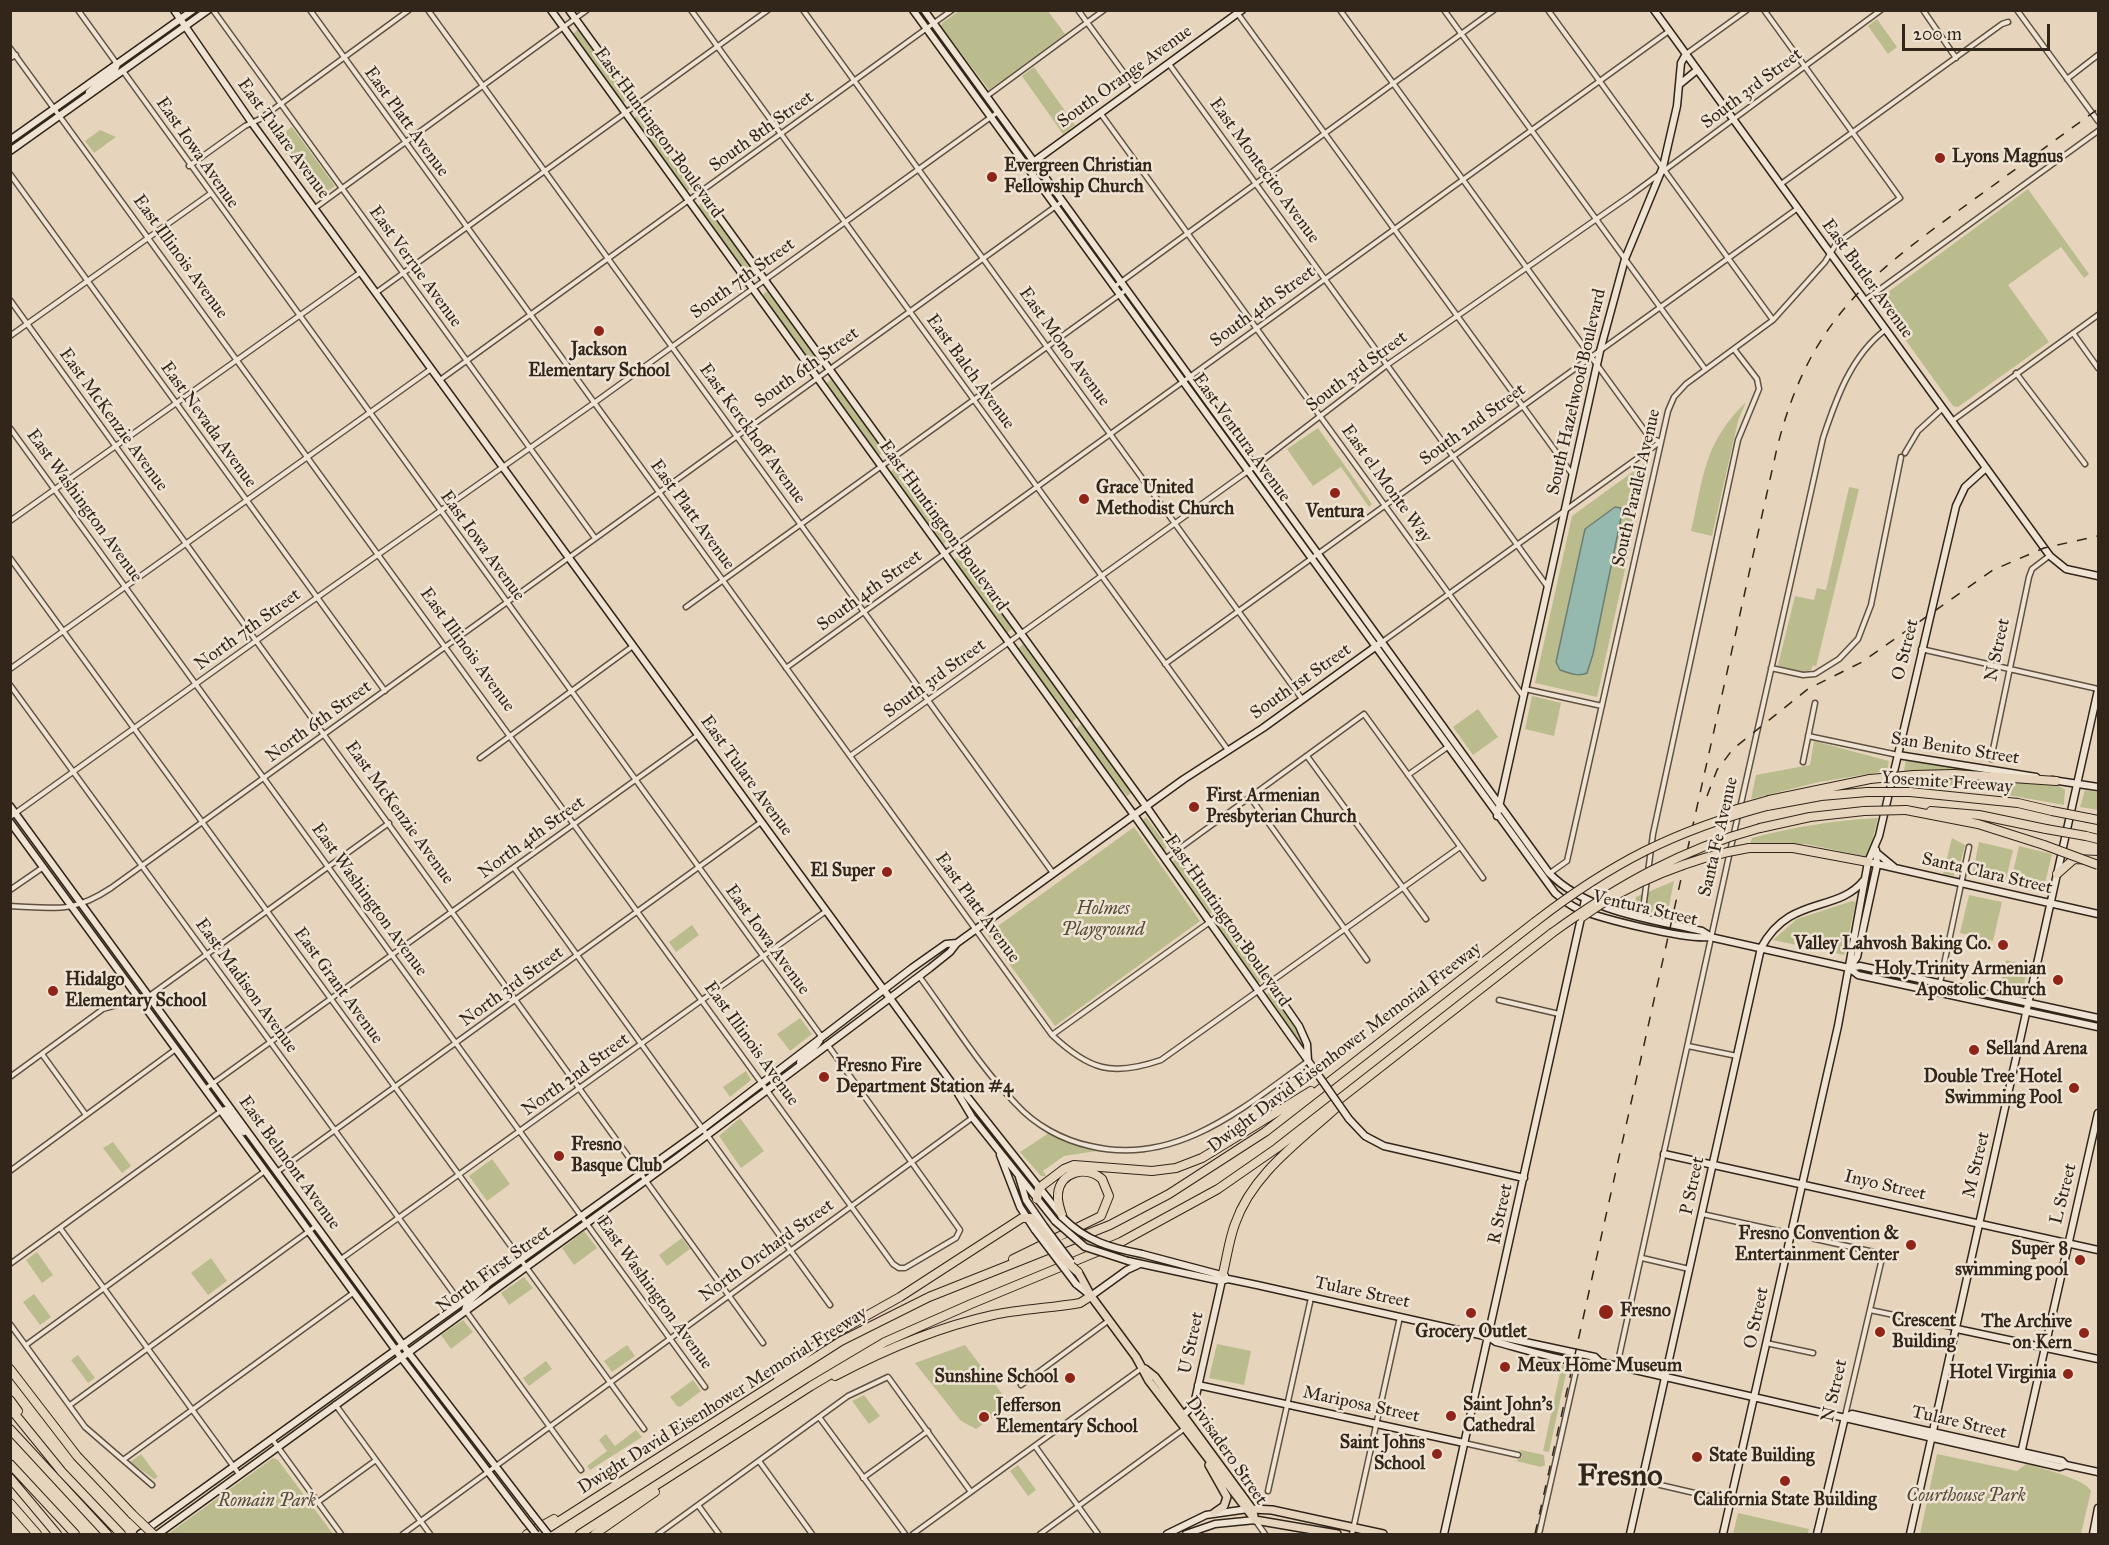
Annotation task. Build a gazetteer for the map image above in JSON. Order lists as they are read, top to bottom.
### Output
{
  "streets": {
    "highway": ["Yosemite Freeway", "Dwight David Eisenhower Memorial Freeway"],
    "main road": [
      "South Orange Avenue",
      "East Huntington Boulevard",
      "East Tulare Avenue",
      "East Butler Avenue",
      "South Hazelwood Boulevard",
      "East Ventura Avenue",
      "O Street",
      "N Street",
      "South 1st Street",
      "San Benito Street",
      "Santa Clara Street",
      "Ventura Street",
      "East Belmont Avenue",
      "M Street",
      "P Street",
      "Inyo Street",
      "L Street",
      "R Street",
      "North First Street",
      "Tulare Street",
      "U Street",
      "Mariposa Street",
      "Divisadero Street"
    ],
    "street": [
      "South 3rd Street",
      "East Platt Avenue",
      "South 8th Street",
      "East Iowa Avenue",
      "East Montecito Avenue",
      "East Illinois Avenue",
      "East Verrue Avenue",
      "South 7th Street",
      "South 4th Street",
      "East Mono Avenue",
      "South 6th Street",
      "East Balch Avenue",
      "East McKenzie Avenue",
      "East Nevada Avenue",
      "South 2nd Street",
      "East Kerckhoff Avenue",
      "East el Monte Way",
      "South Parallel Avenue",
      "East Washington Avenue",
      "North 7th Street",
      "North 6th Street",
      "Santa Fe Avenue",
      "North 4th Street",
      "East Madison Avenue",
      "East Grant Avenue",
      "North 3rd Street",
      "North 2nd Street",
      "North Orchard Street"
    ]
  },
  "crossings": [
    ["South Orange Avenue", "East Montecito Avenue"],
    ["South Orange Avenue", "East Ventura Avenue"],
    ["South Orange Avenue", "East el Monte Way"],
    ["South 3rd Street", "East Platt Avenue"],
    ["South 3rd Street", "East Huntington Boulevard"],
    ["South 3rd Street", "East Montecito Avenue"],
    ["South 3rd Street", "East Butler Avenue"],
    ["South 3rd Street", "East Mono Avenue"],
    ["South 3rd Street", "East Balch Avenue"],
    ["South 3rd Street", "South Hazelwood Boulevard"],
    ["South 3rd Street", "East Kerckhoff Avenue"],
    ["South 3rd Street", "East Ventura Avenue"],
    ["South 3rd Street", "East el Monte Way"],
    ["East Platt Avenue", "South 8th Street"],
    ["East Platt Avenue", "East Huntington Boulevard"],
    ["East Platt Avenue", "South 7th Street"],
    ["East Platt Avenue", "South 4th Street"],
    ["East Platt Avenue", "South 6th Street"],
    ["East Platt Avenue", "South 1st Street"],
    ["South 8th Street", "East Huntington Boulevard"],
    ["South 8th Street", "East Tulare Avenue"],
    ["South 8th Street", "East Verrue Avenue"],
    ["South 8th Street", "East Mono Avenue"],
    ["South 8th Street", "East Balch Avenue"],
    ["South 8th Street", "East Kerckhoff Avenue"],
    ["South 8th Street", "East Ventura Avenue"],
    ["East Huntington Boulevard", "South 7th Street"],
    ["East Huntington Boulevard", "South 4th Street"],
    ["East Huntington Boulevard", "South 6th Street"],
    ["East Huntington Boulevard", "South 1st Street"],
    ["East Huntington Boulevard", "R Street"],
    ["East Tulare Avenue", "South 7th Street"],
    ["East Tulare Avenue", "South 6th Street"],
    ["East Tulare Avenue", "North 7th Street"],
    ["East Tulare Avenue", "South 1st Street"],
    ["East Tulare Avenue", "North 6th Street"],
    ["East Tulare Avenue", "North 4th Street"],
    ["East Tulare Avenue", "North 3rd Street"],
    ["East Tulare Avenue", "North 2nd Street"],
    ["East Tulare Avenue", "North Orchard Street"],
    ["East Tulare Avenue", "Tulare Street"],
    ["East Tulare Avenue", "Divisadero Street"],
    ["East Iowa Avenue", "North 7th Street"],
    ["East Iowa Avenue", "South 1st Street"],
    ["East Iowa Avenue", "North 6th Street"],
    ["East Iowa Avenue", "North 4th Street"],
    ["East Iowa Avenue", "North 3rd Street"],
    ["East Iowa Avenue", "North 2nd Street"],
    ["East Iowa Avenue", "North First Street"],
    ["East Montecito Avenue", "South 4th Street"],
    ["East Montecito Avenue", "South Hazelwood Boulevard"],
    ["East Montecito Avenue", "South 2nd Street"],
    ["East Montecito Avenue", "South 1st Street"],
    ["East Illinois Avenue", "North 7th Street"],
    ["East Illinois Avenue", "North 6th Street"],
    ["East Illinois Avenue", "North 4th Street"],
    ["East Illinois Avenue", "North 3rd Street"],
    ["East Illinois Avenue", "North 2nd Street"],
    ["East Illinois Avenue", "North Orchard Street"],
    ["East Illinois Avenue", "North First Street"],
    ["East Verrue Avenue", "South 7th Street"],
    ["East Verrue Avenue", "South 6th Street"],
    ["South 7th Street", "East Mono Avenue"],
    ["South 7th Street", "East Balch Avenue"],
    ["South 7th Street", "East Kerckhoff Avenue"],
    ["South 7th Street", "East Ventura Avenue"],
    ["South 7th Street", "North 7th Street"],
    ["East Butler Avenue", "South 4th Street"],
    ["East Butler Avenue", "South Hazelwood Boulevard"],
    ["East Butler Avenue", "South 2nd Street"],
    ["East Butler Avenue", "South Parallel Avenue"],
    ["East Butler Avenue", "O Street"],
    ["East Butler Avenue", "N Street"],
    ["East Butler Avenue", "Santa Fe Avenue"],
    ["South 4th Street", "East Mono Avenue"],
    ["South 4th Street", "East Balch Avenue"],
    ["South 4th Street", "East Kerckhoff Avenue"],
    ["South 4th Street", "East Ventura Avenue"],
    ["South 4th Street", "East el Monte Way"],
    ["East Mono Avenue", "South 6th Street"],
    ["East Mono Avenue", "South 2nd Street"],
    ["East Mono Avenue", "South 1st Street"],
    ["South 6th Street", "East Balch Avenue"],
    ["South 6th Street", "East Kerckhoff Avenue"],
    ["South 6th Street", "East Ventura Avenue"],
    ["South 6th Street", "North 6th Street"],
    ["East Balch Avenue", "South 2nd Street"],
    ["East Balch Avenue", "South 1st Street"],
    ["South Hazelwood Boulevard", "South 2nd Street"],
    ["South Hazelwood Boulevard", "East Ventura Avenue"],
    ["South Hazelwood Boulevard", "East el Monte Way"],
    ["South Hazelwood Boulevard", "South 1st Street"],
    ["East McKenzie Avenue", "North 7th Street"],
    ["East McKenzie Avenue", "North 6th Street"],
    ["East McKenzie Avenue", "North 4th Street"],
    ["East McKenzie Avenue", "North 3rd Street"],
    ["East McKenzie Avenue", "North 2nd Street"],
    ["East McKenzie Avenue", "North Orchard Street"],
    ["East McKenzie Avenue", "North First Street"],
    ["East Nevada Avenue", "North 7th Street"],
    ["East Nevada Avenue", "North 6th Street"],
    ["South 2nd Street", "East Ventura Avenue"],
    ["South 2nd Street", "East el Monte Way"],
    ["East Kerckhoff Avenue", "South 1st Street"],
    ["East Ventura Avenue", "South Parallel Avenue"],
    ["East Ventura Avenue", "South 1st Street"],
    ["East Ventura Avenue", "Ventura Street"],
    ["East el Monte Way", "South 1st Street"],
    ["South Parallel Avenue", "South 1st Street"],
    ["South Parallel Avenue", "Ventura Street"],
    ["East Washington Avenue", "North 7th Street"],
    ["East Washington Avenue", "North 6th Street"],
    ["East Washington Avenue", "North 4th Street"],
    ["East Washington Avenue", "North 3rd Street"],
    ["East Washington Avenue", "North 2nd Street"],
    ["East Washington Avenue", "North Orchard Street"],
    ["East Washington Avenue", "North First Street"],
    ["North 7th Street", "East Madison Avenue"],
    ["North 7th Street", "East Grant Avenue"],
    ["North 7th Street", "East Belmont Avenue"],
    ["O Street", "N Street"],
    ["O Street", "San Benito Street"],
    ["O Street", "Santa Clara Street"],
    ["O Street", "Ventura Street"],
    ["O Street", "P Street"],
    ["O Street", "Inyo Street"],
    ["O Street", "Tulare Street"],
    ["N Street", "Tulare Street"],
    ["South 1st Street", "North First Street"],
    ["North 6th Street", "East Madison Avenue"],
    ["North 6th Street", "East Grant Avenue"],
    ["North 6th Street", "East Belmont Avenue"],
    ["San Benito Street", "M Street"],
    ["Yosemite Freeway", "Dwight David Eisenhower Memorial Freeway"],
    ["Santa Fe Avenue", "Ventura Street"],
    ["Santa Fe Avenue", "Inyo Street"],
    ["Santa Fe Avenue", "Tulare Street"],
    ["North 4th Street", "East Madison Avenue"],
    ["North 4th Street", "East Grant Avenue"],
    ["North 4th Street", "East Belmont Avenue"],
    ["Santa Clara Street", "M Street"],
    ["Ventura Street", "M Street"],
    ["Ventura Street", "P Street"],
    ["Ventura Street", "R Street"],
    ["East Madison Avenue", "North 3rd Street"],
    ["East Madison Avenue", "North 2nd Street"],
    ["East Madison Avenue", "North First Street"],
    ["East Grant Avenue", "North 3rd Street"],
    ["East Grant Avenue", "North 2nd Street"],
    ["East Grant Avenue", "North Orchard Street"],
    ["East Grant Avenue", "North First Street"],
    ["North 3rd Street", "East Belmont Avenue"],
    ["Dwight David Eisenhower Memorial Freeway", "East Belmont Avenue"],
    ["North 2nd Street", "East Belmont Avenue"],
    ["East Belmont Avenue", "North Orchard Street"],
    ["East Belmont Avenue", "North First Street"],
    ["M Street", "Inyo Street"],
    ["M Street", "Tulare Street"],
    ["P Street", "Inyo Street"],
    ["P Street", "Tulare Street"],
    ["Inyo Street", "L Street"],
    ["L Street", "Tulare Street"],
    ["R Street", "Tulare Street"],
    ["R Street", "Mariposa Street"],
    ["Tulare Street", "U Street"],
    ["U Street", "Mariposa Street"],
    ["U Street", "Divisadero Street"]
  ],
  "districts": ["Fresno"],
  "parks": ["Holmes Playground", "Courthouse Park", "Romain Park"],
  "places": [
    "Lyons Magnus",
    "Evergreen Christian Fellowship Church",
    "Jackson Elementary School",
    "Ventura",
    "Grace United Methodist Church",
    "First Armenian Presbyterian Church",
    "El Super",
    "Valley Lahvosh Baking Co.",
    "Holy Trinity Armenian Apostolic Church",
    "Hidalgo Elementary School",
    "Selland Arena",
    "Fresno Fire Department Station #4",
    "Double Tree Hotel Swimming Pool",
    "Fresno Basque Club",
    "Fresno Convention & Entertainment Center",
    "Super 8 swimming pool",
    "Fresno",
    "Grocery Outlet",
    "Crescent Building",
    "The Archive on Kern",
    "Meux Home Museum",
    "Hotel Virginia",
    "Sunshine School",
    "Saint John's Cathedral",
    "Jefferson Elementary School",
    "Saint Johns School",
    "State Building",
    "California State Building"
  ],
  "scale_bar": "200 m"
}
